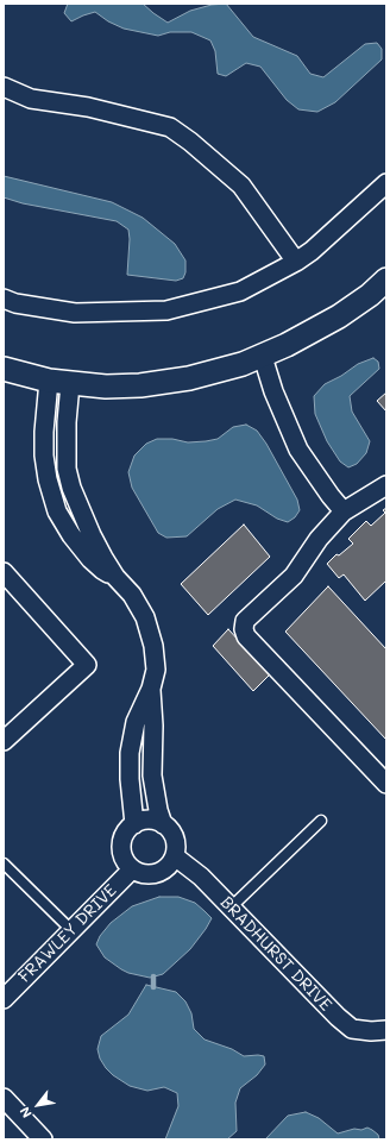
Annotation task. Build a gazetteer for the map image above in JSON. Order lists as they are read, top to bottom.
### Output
{
  "streets": {
    "street": ["FRAWLEY DRIVE", "BRADHURST DRIVE"]
  },
  "crossings": [
    ["FRAWLEY DRIVE", "BRADHURST DRIVE"]
  ],
  "north": "bottom left"
}
